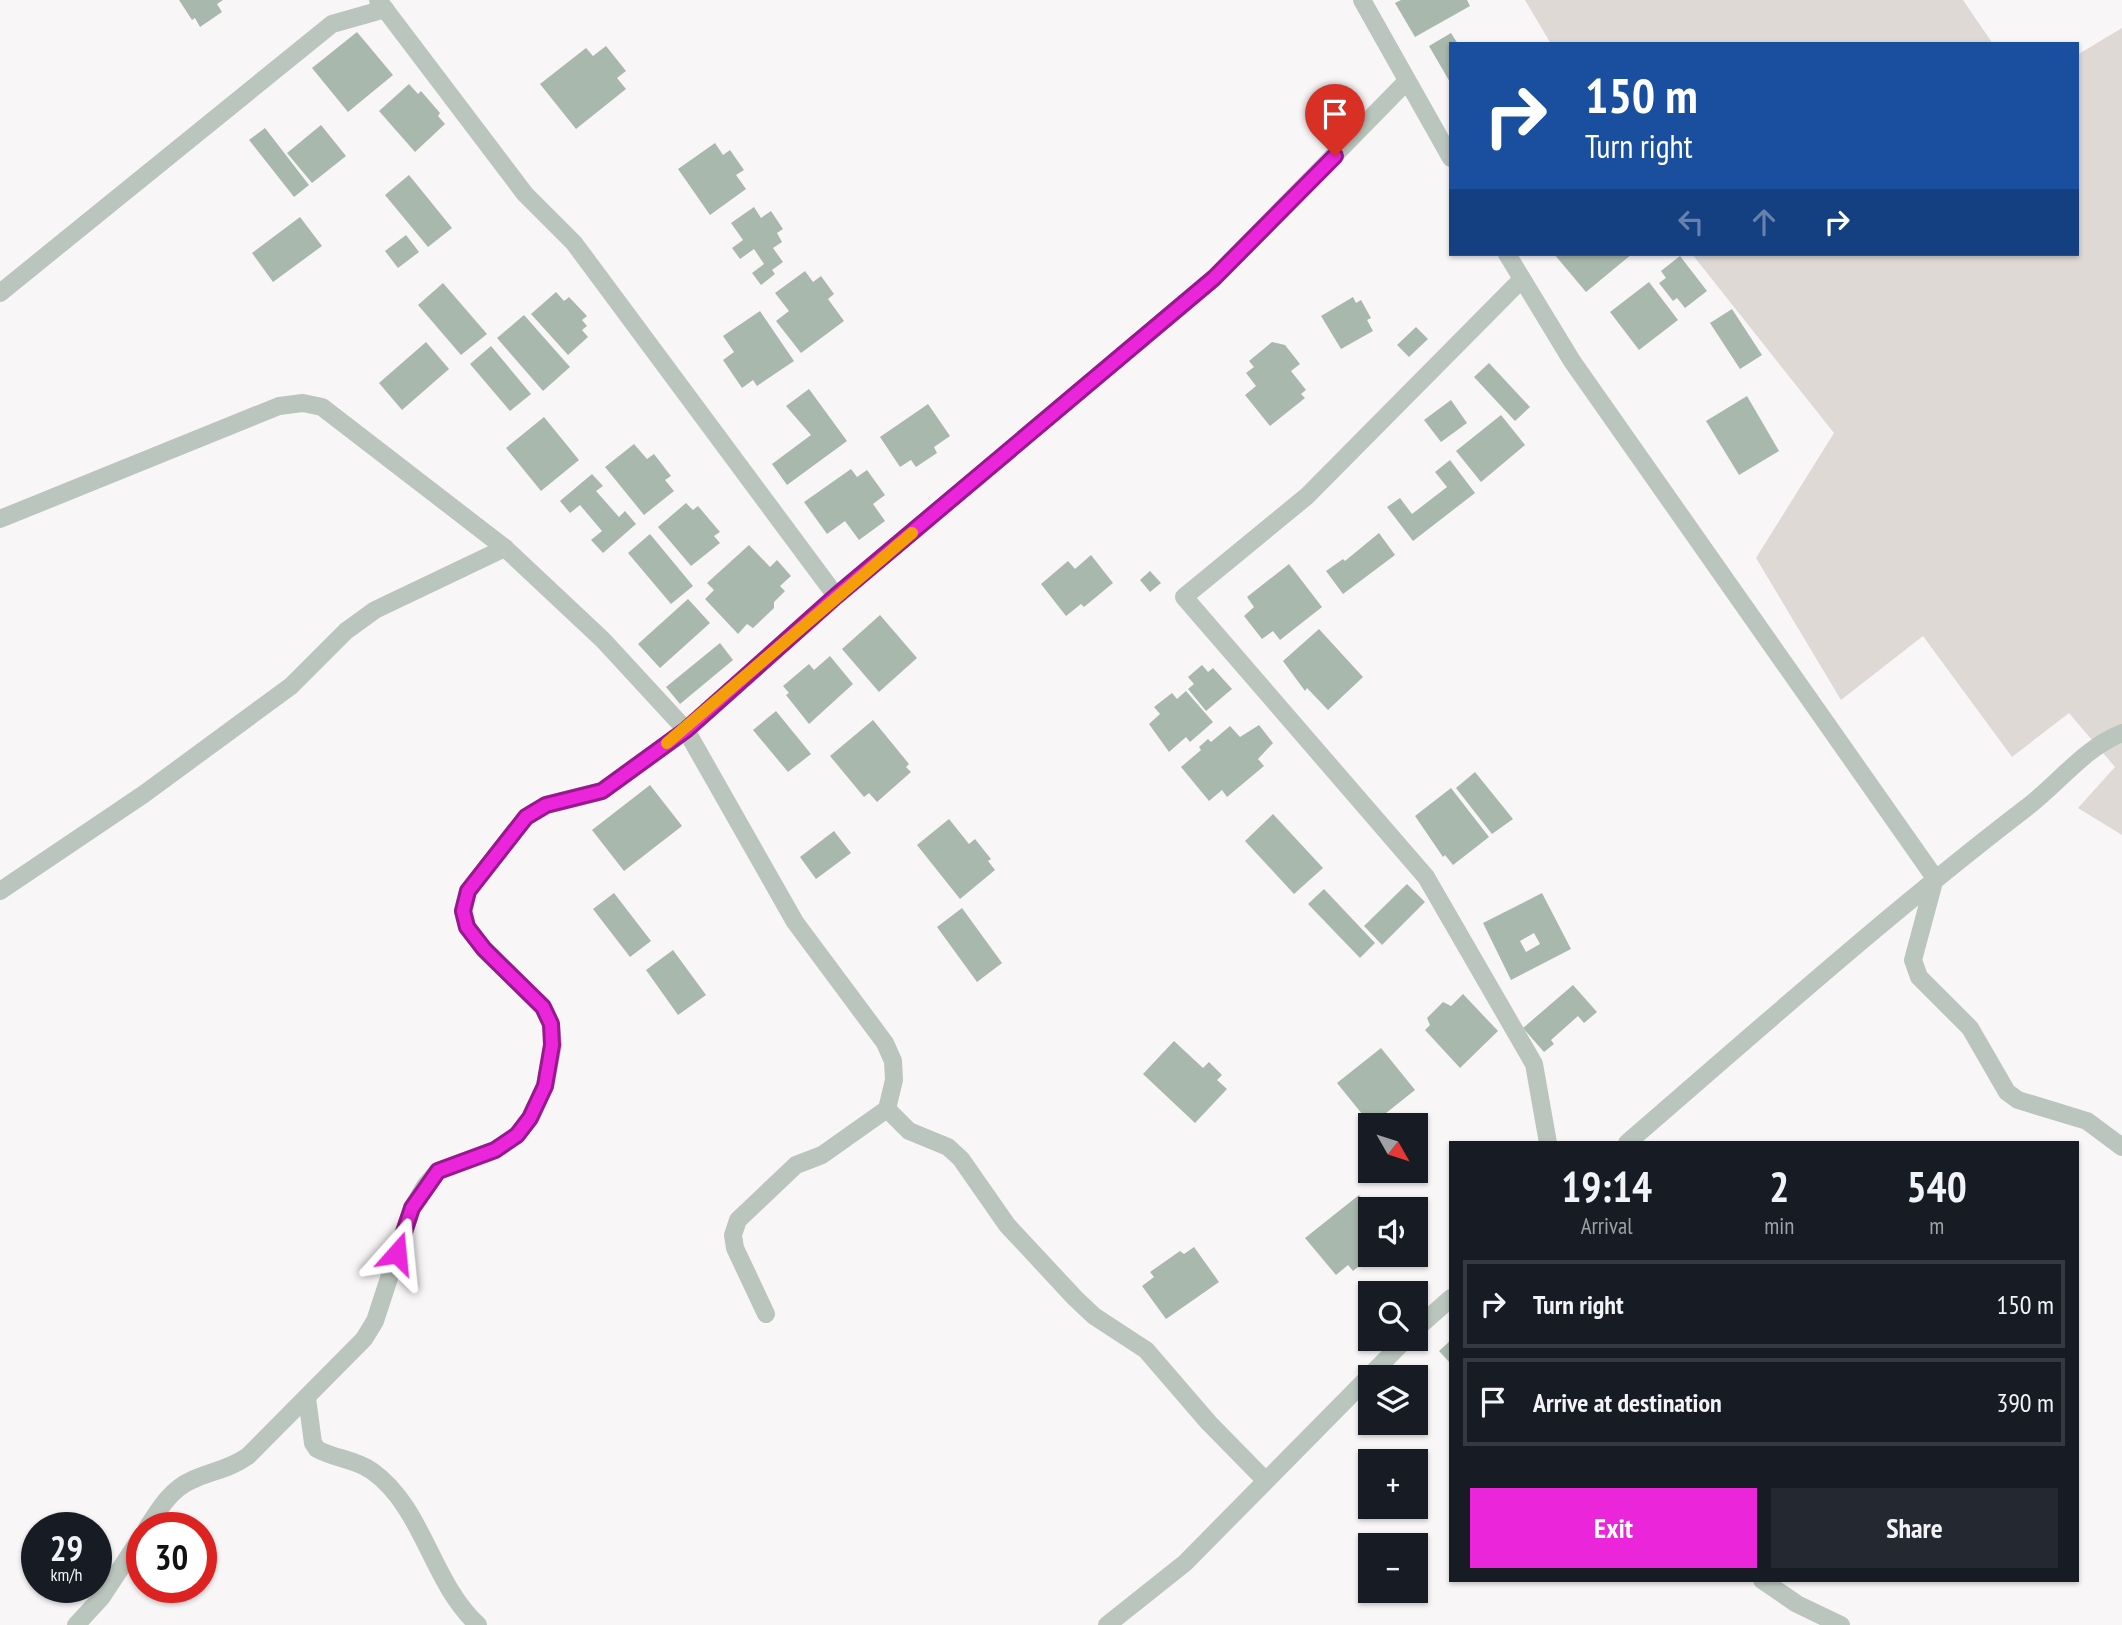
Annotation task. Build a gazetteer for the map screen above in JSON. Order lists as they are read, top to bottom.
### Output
{
  "north": "bottom right",
  "page": {
    "turn": ["150 m", "Turn right"],
    "map_buttons": ["+", "−"],
    "eta": [
      "19:14",
      "Arrival",
      "2",
      "min",
      "540",
      "m"
    ],
    "list": [
      {
        "name": "Turn right",
        "value": "150 m"
      },
      {
        "name": "Arrive at destination",
        "value": "390 m"
      }
    ],
    "buttons": ["Exit", "Share"],
    "speed": "29 km/h",
    "limit": "30"
  }
}
